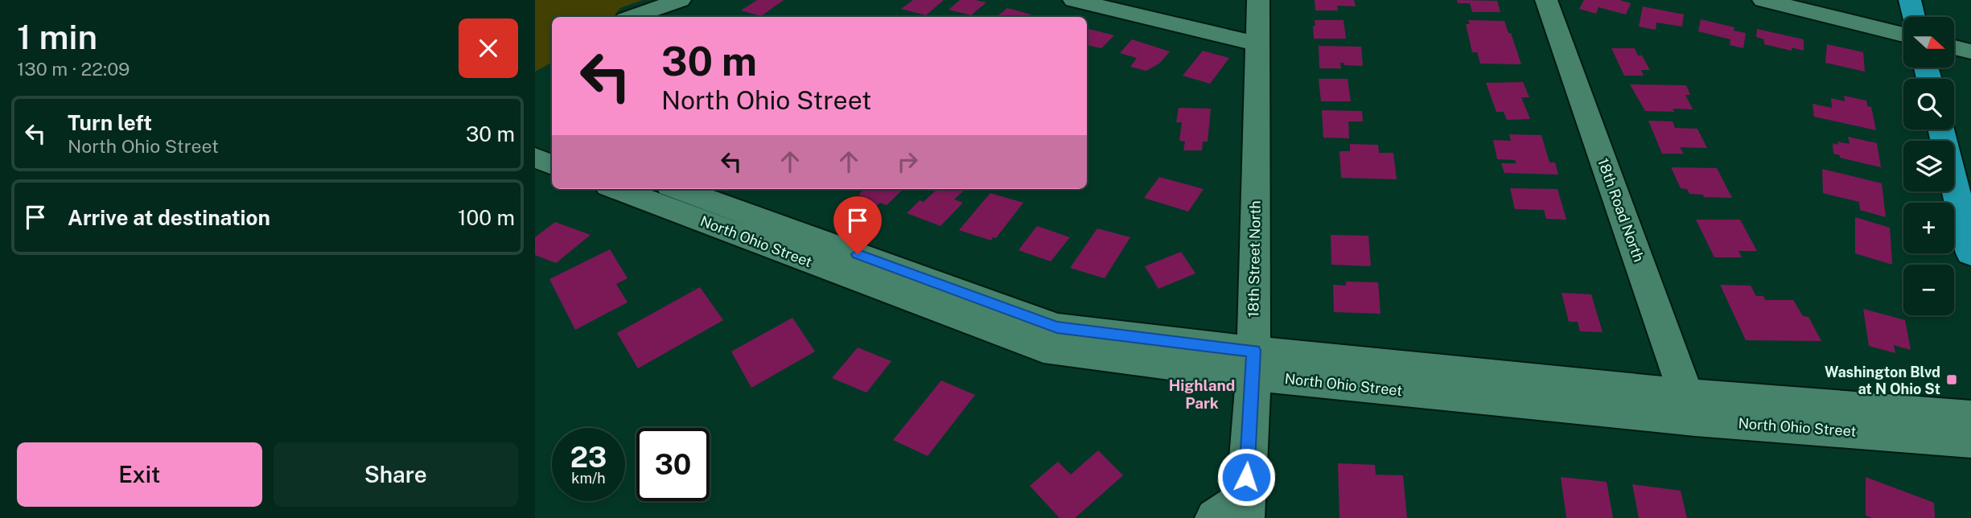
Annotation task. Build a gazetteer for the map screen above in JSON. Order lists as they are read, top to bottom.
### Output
{
  "streets": {
    "street": ["18th Road North", "North Ohio Street", "18th Street North"]
  },
  "crossings": [
    ["18th Road North", "North Ohio Street"],
    ["North Ohio Street", "18th Street North"]
  ],
  "districts": ["Highland Park"],
  "places": {
    "transit": ["Washington Blvd at N Ohio St"]
  },
  "north": "right",
  "page": {
    "heading": ["1 min", "130 m · 22:09"],
    "map_buttons": ["+", "−"],
    "turn": ["30 m", "North Ohio Street"],
    "list": [
      {
        "name": "Turn left",
        "note": "North Ohio Street",
        "value": "30 m"
      },
      {
        "name": "Arrive at destination",
        "value": "100 m"
      }
    ],
    "speed": "23 km/h",
    "limit": "30",
    "buttons": ["Exit", "Share"]
  }
}
